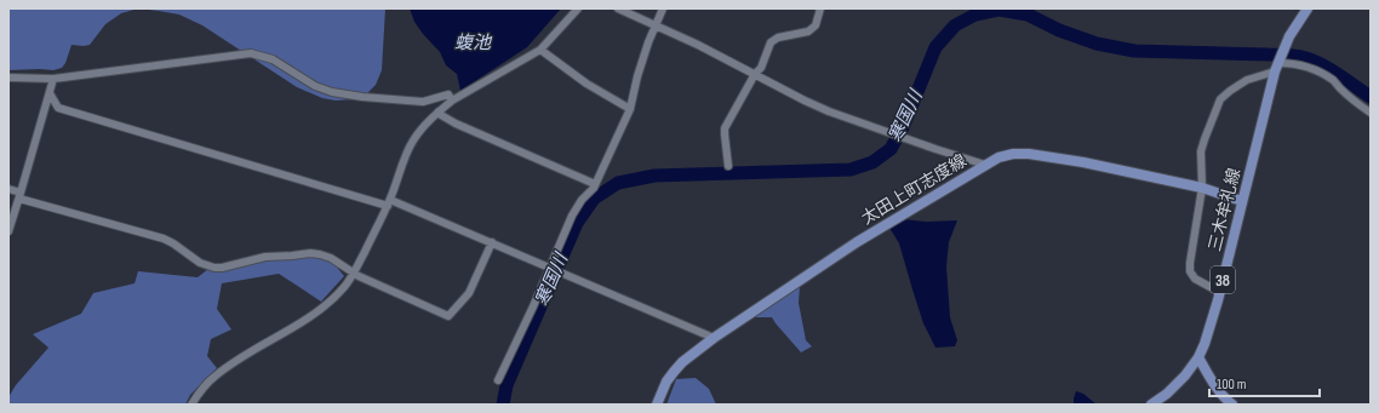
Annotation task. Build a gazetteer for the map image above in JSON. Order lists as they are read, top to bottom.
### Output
{
  "streets": {
    "main road": ["太田上町志度線", "三木牟礼線", "38"]
  },
  "crossings": [
    ["太田上町志度線", "三木牟礼線"]
  ],
  "water": ["蝮池", "寒国川"],
  "scale_bar": "100 m"
}
